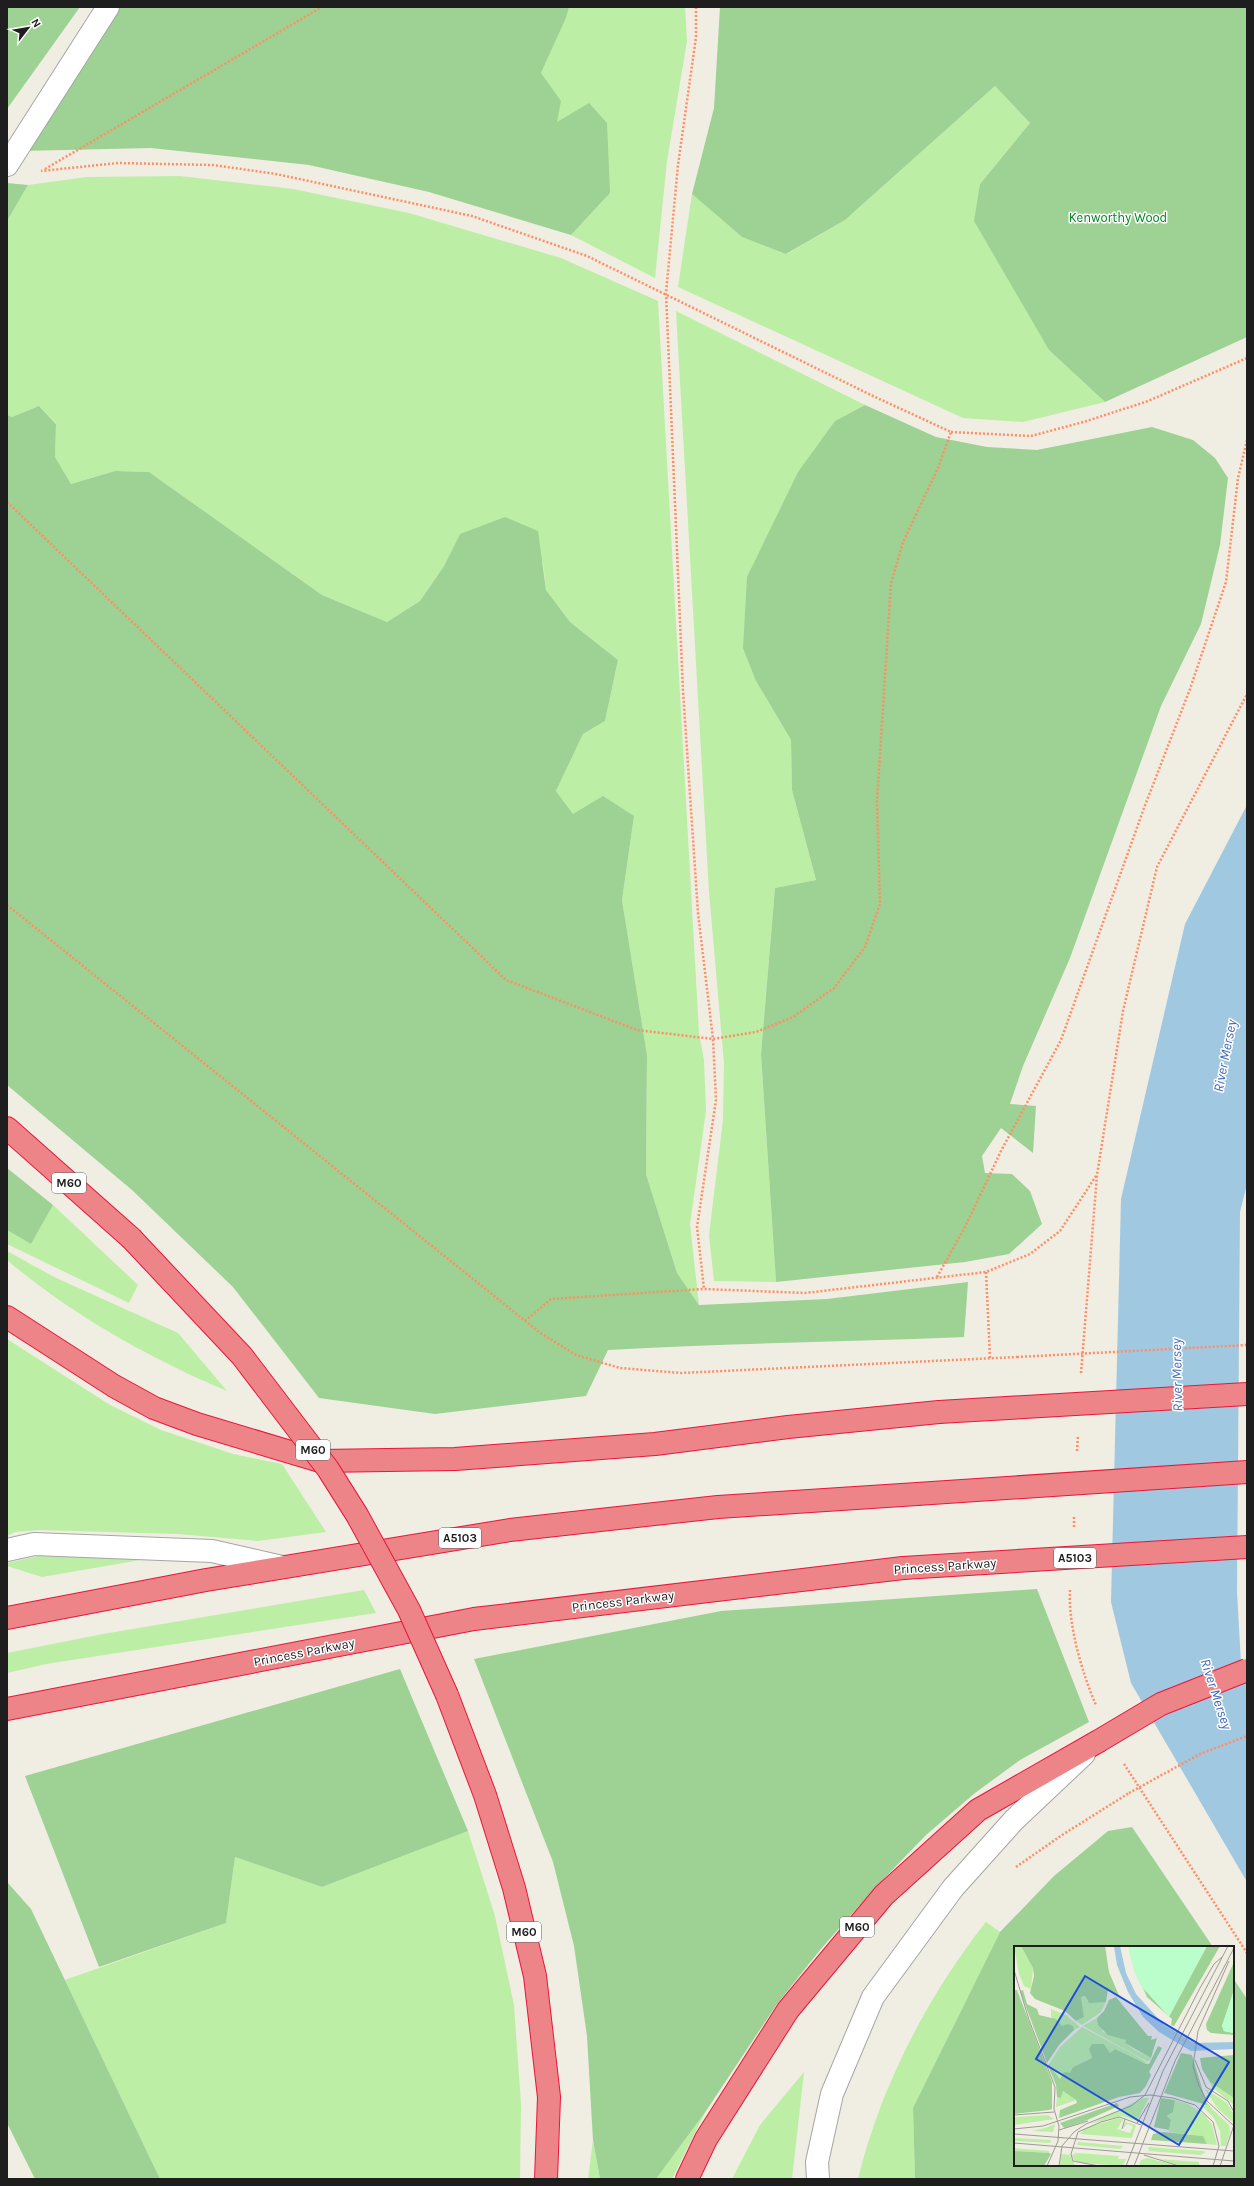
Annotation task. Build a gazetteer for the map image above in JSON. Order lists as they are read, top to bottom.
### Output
{
  "streets": {
    "highway": ["M60", "A5103", "Princess Parkway"]
  },
  "water": ["River Mersey"],
  "parks": ["Kenworthy Wood"],
  "north": "top right"
}
